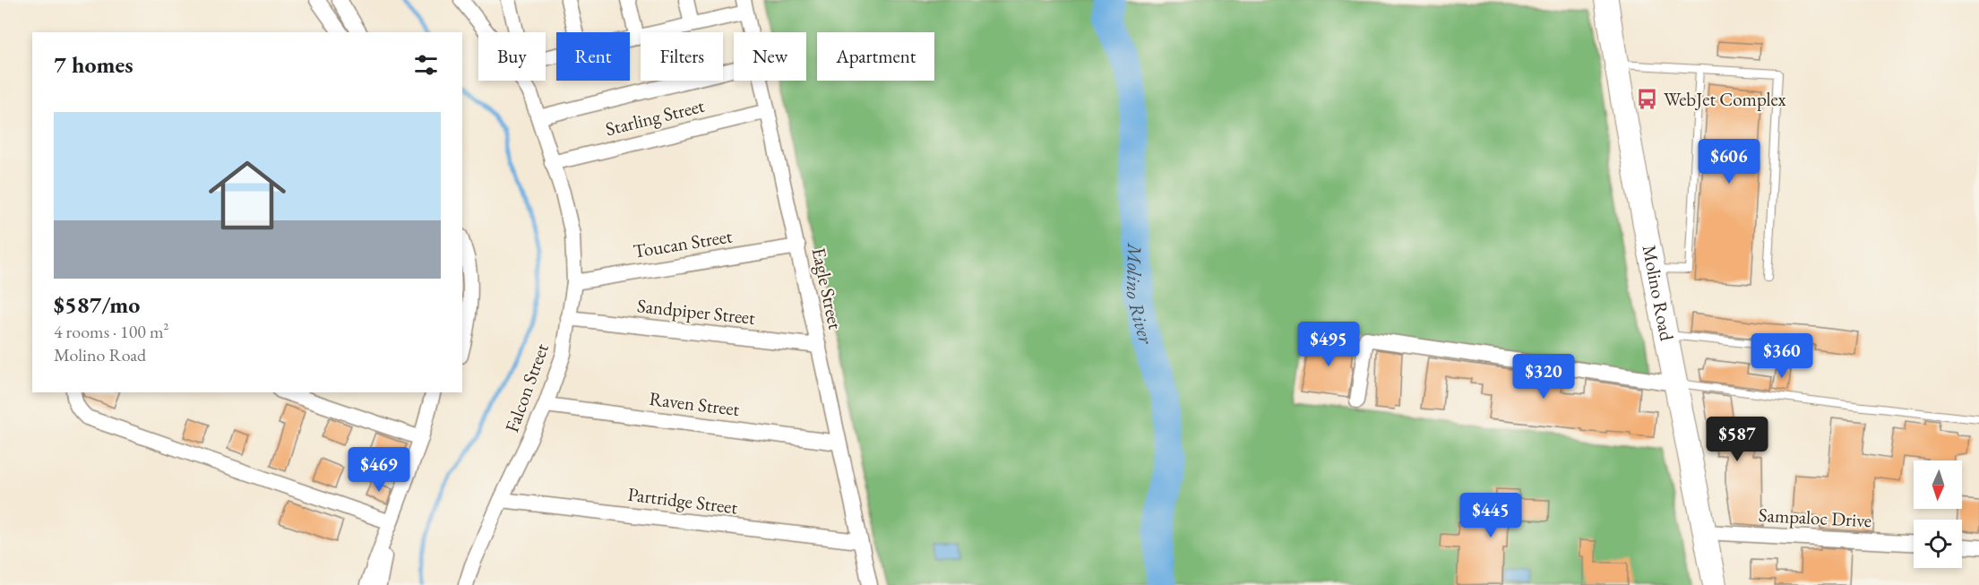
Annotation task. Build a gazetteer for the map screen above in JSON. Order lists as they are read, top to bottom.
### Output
{
  "streets": {
    "main road": ["Molino Road"],
    "street": [
      "Starling Street",
      "Toucan Street",
      "Eagle Street",
      "Sandpiper Street",
      "Falcon Street",
      "Raven Street",
      "Partridge Street",
      "Sampaloc Drive"
    ]
  },
  "crossings": [
    ["Starling Street", "Eagle Street"],
    ["Starling Street", "Falcon Street"],
    ["Toucan Street", "Eagle Street"],
    ["Toucan Street", "Falcon Street"],
    ["Eagle Street", "Sandpiper Street"],
    ["Eagle Street", "Raven Street"],
    ["Eagle Street", "Partridge Street"],
    ["Molino Road", "Sampaloc Drive"],
    ["Sandpiper Street", "Falcon Street"],
    ["Falcon Street", "Raven Street"],
    ["Falcon Street", "Partridge Street"]
  ],
  "water": ["Molino River"],
  "places": {
    "bus stop": ["WebJet Complex"]
  },
  "north": "bottom",
  "page": {
    "chip": [
      "Buy",
      "Rent",
      "Filters",
      "New",
      "Apartment"
    ],
    "heading": "7 homes",
    "list": [
      {
        "name": "$587/mo",
        "note": "4 rooms · 100 m² · Molino Road"
      }
    ],
    "price": [
      "$606",
      "$495",
      "$360",
      "$320",
      "$587",
      "$469",
      "$445"
    ]
  }
}
